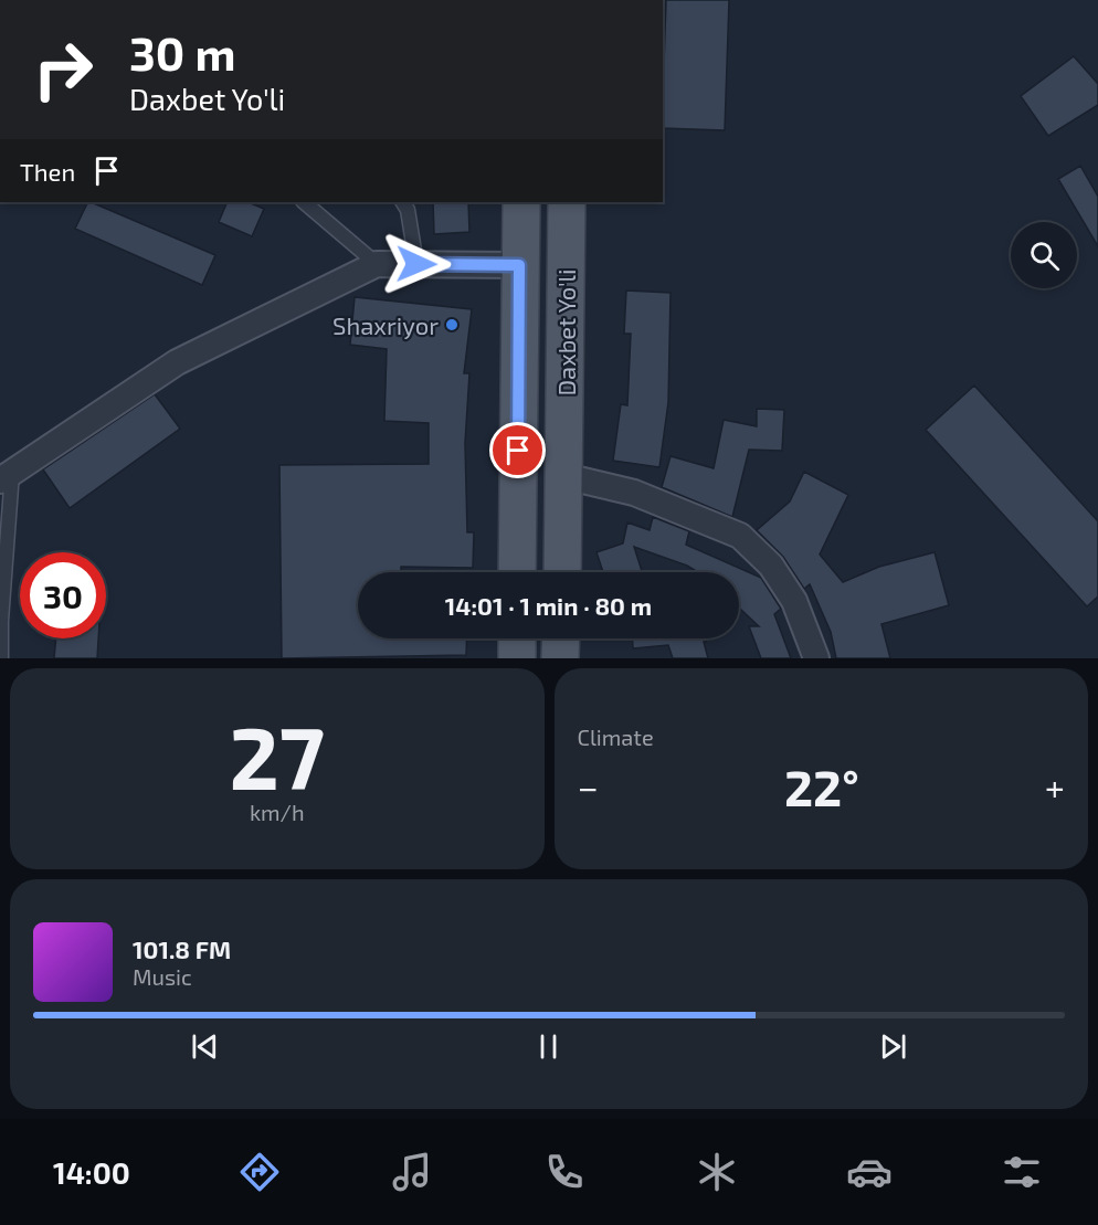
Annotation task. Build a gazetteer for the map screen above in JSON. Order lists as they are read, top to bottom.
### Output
{
  "streets": {
    "main road": ["Daxbet Yo'li"]
  },
  "places": ["Shaxriyor"],
  "page": {
    "turn": ["30 m", "Daxbet Yo'li"],
    "then": "Then",
    "limit": "30",
    "trip": "14:01 · 1 min · 80 m",
    "tile": [
      ["27", "km/h"],
      "Climate"
    ],
    "heat": ["−", "22°", "+"],
    "song": ["101.8 FM", "Music"],
    "tabs": "14:00"
  }
}
